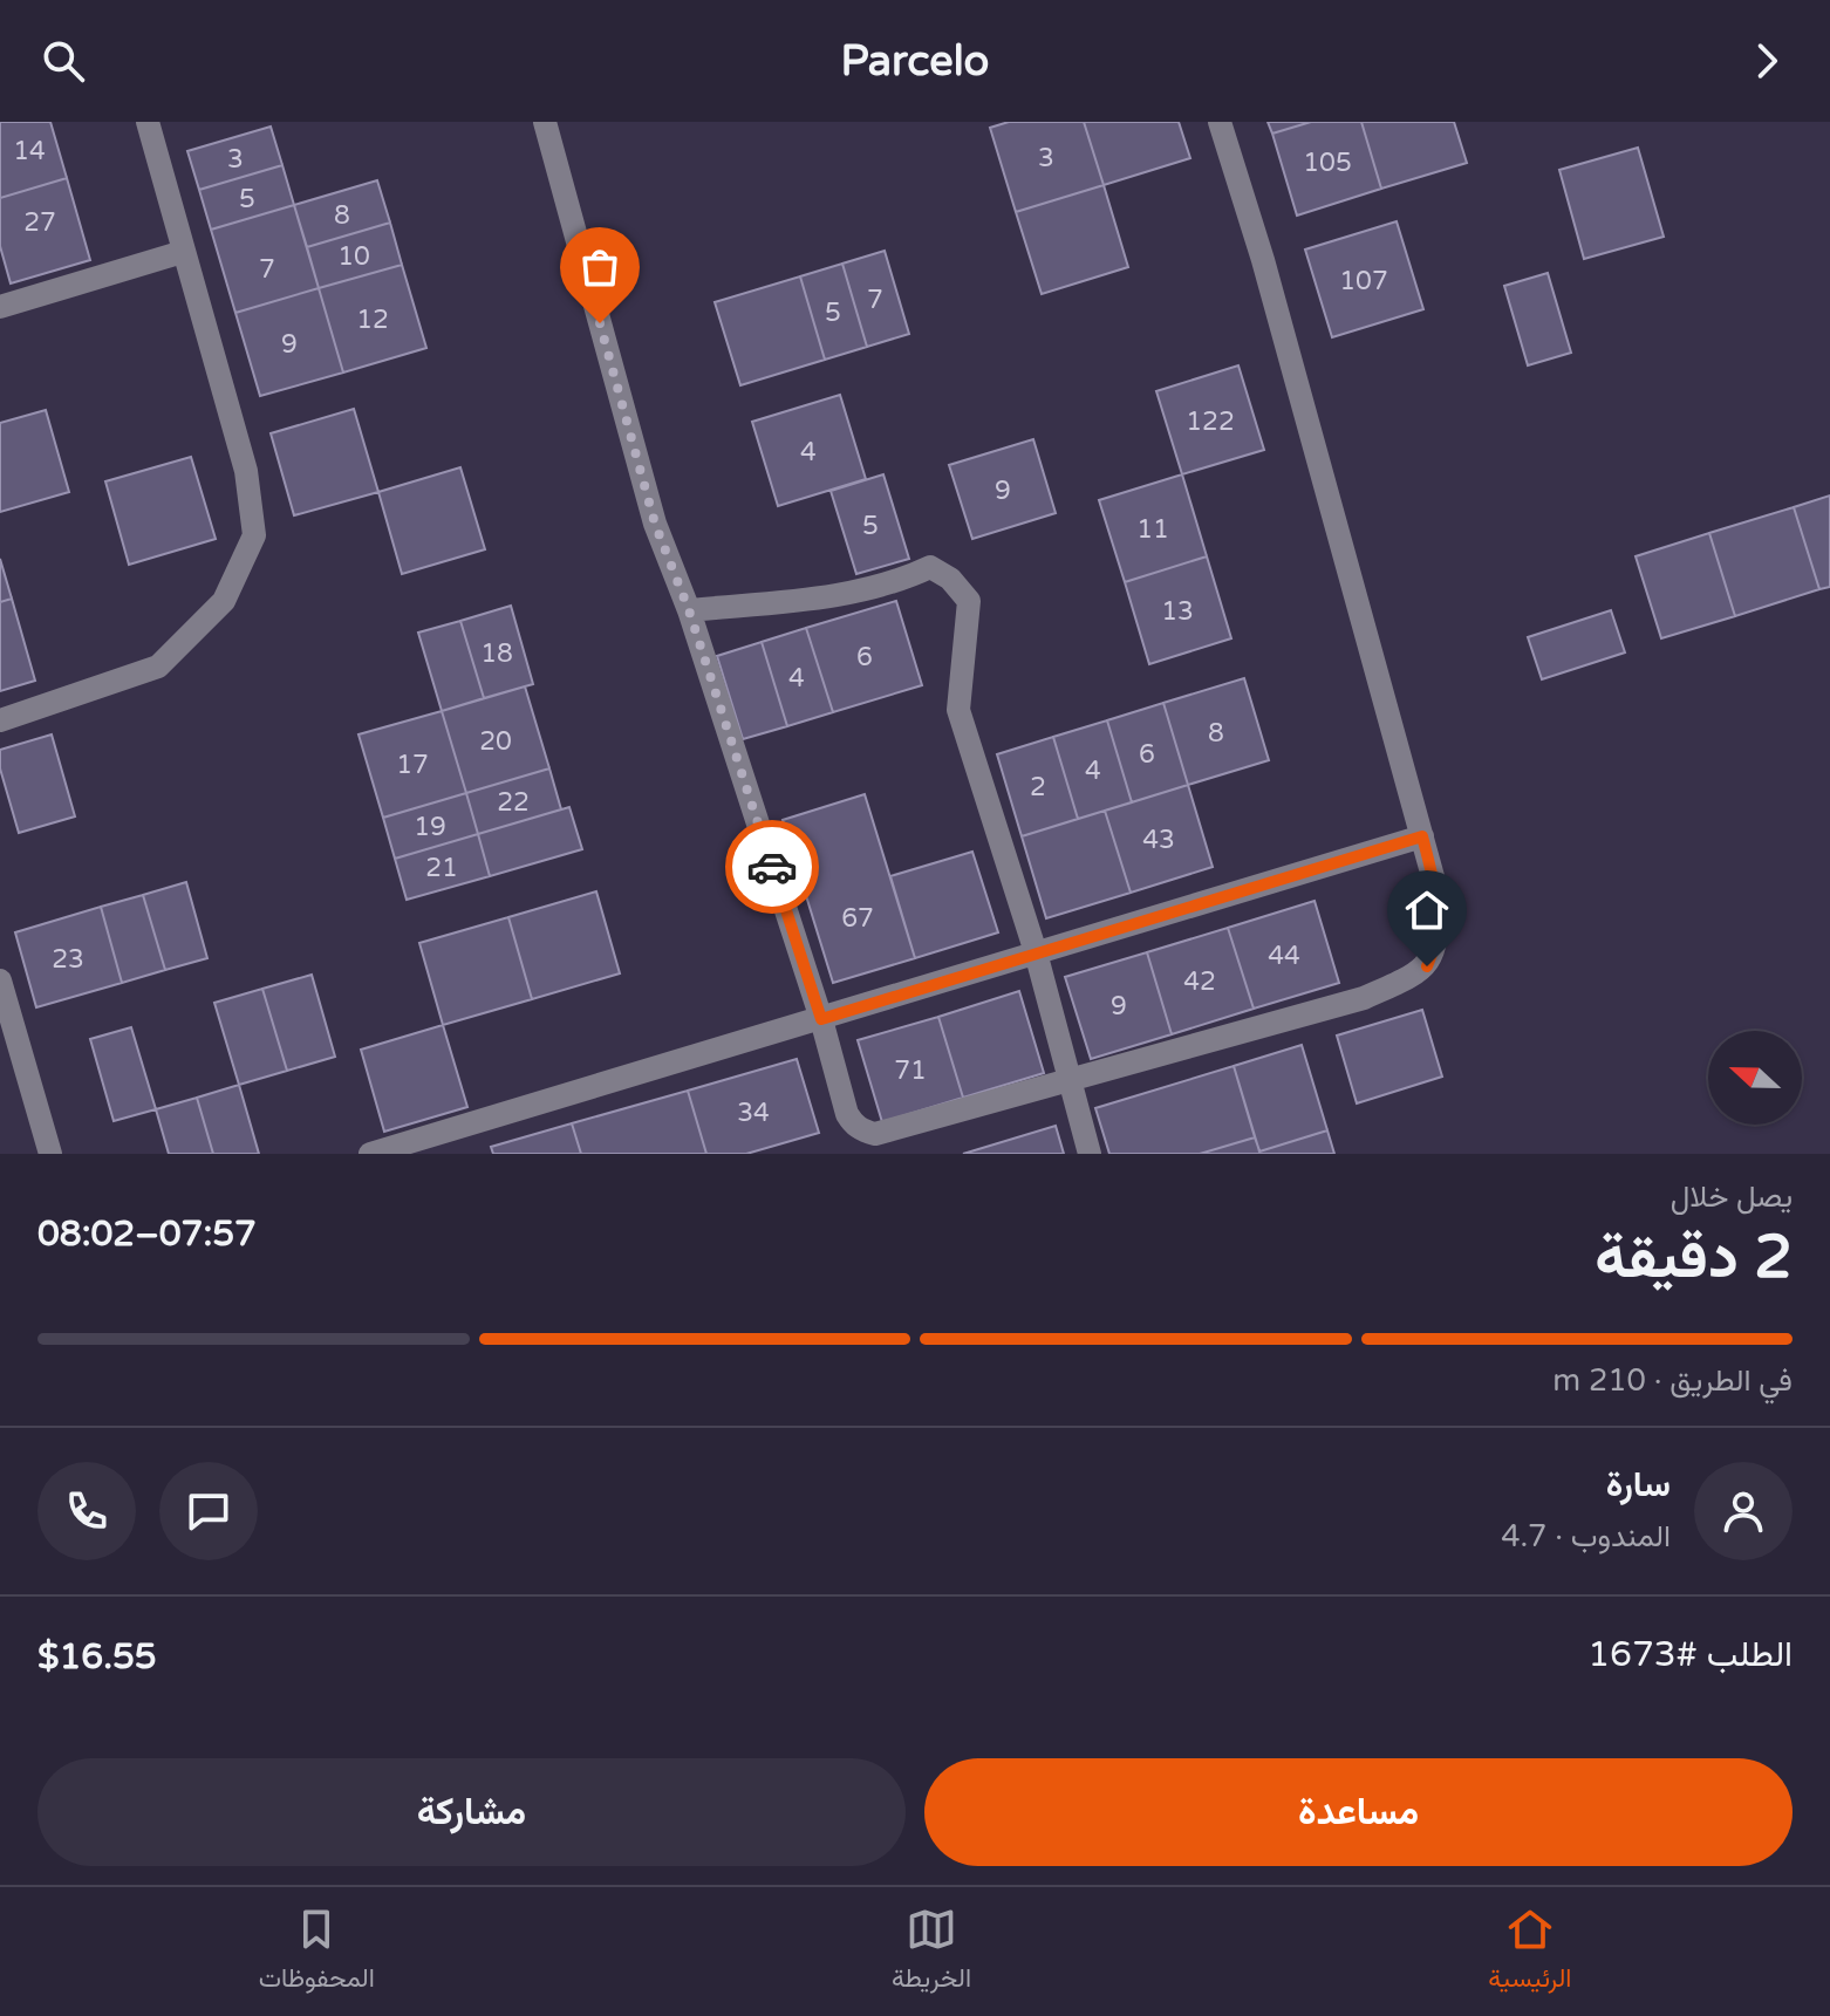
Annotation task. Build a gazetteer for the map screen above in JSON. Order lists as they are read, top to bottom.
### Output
{
  "house_numbers": [
    "14",
    "3",
    "3",
    "105",
    "5",
    "8",
    "27",
    "10",
    "7",
    "107",
    "7",
    "5",
    "12",
    "9",
    "122",
    "4",
    "9",
    "5",
    "11",
    "13",
    "18",
    "6",
    "4",
    "8",
    "20",
    "6",
    "17",
    "4",
    "2",
    "22",
    "19",
    "43",
    "21",
    "67",
    "44",
    "23",
    "42",
    "9",
    "71",
    "34"
  ],
  "north": "left",
  "page": {
    "header": "Parcelo",
    "heading": ["2 دقيقة", "يصل خلال", "07:57–08:02"],
    "panel": [
      "سارة",
      "المندوب · 4.7",
      "الطلب #1673",
      "$16.55"
    ],
    "bar": "في الطريق · 210 m",
    "buttons": ["مساعدة", "مشاركة"],
    "tabs": ["الرئيسية", "الخريطة", "المحفوظات"]
  }
}
